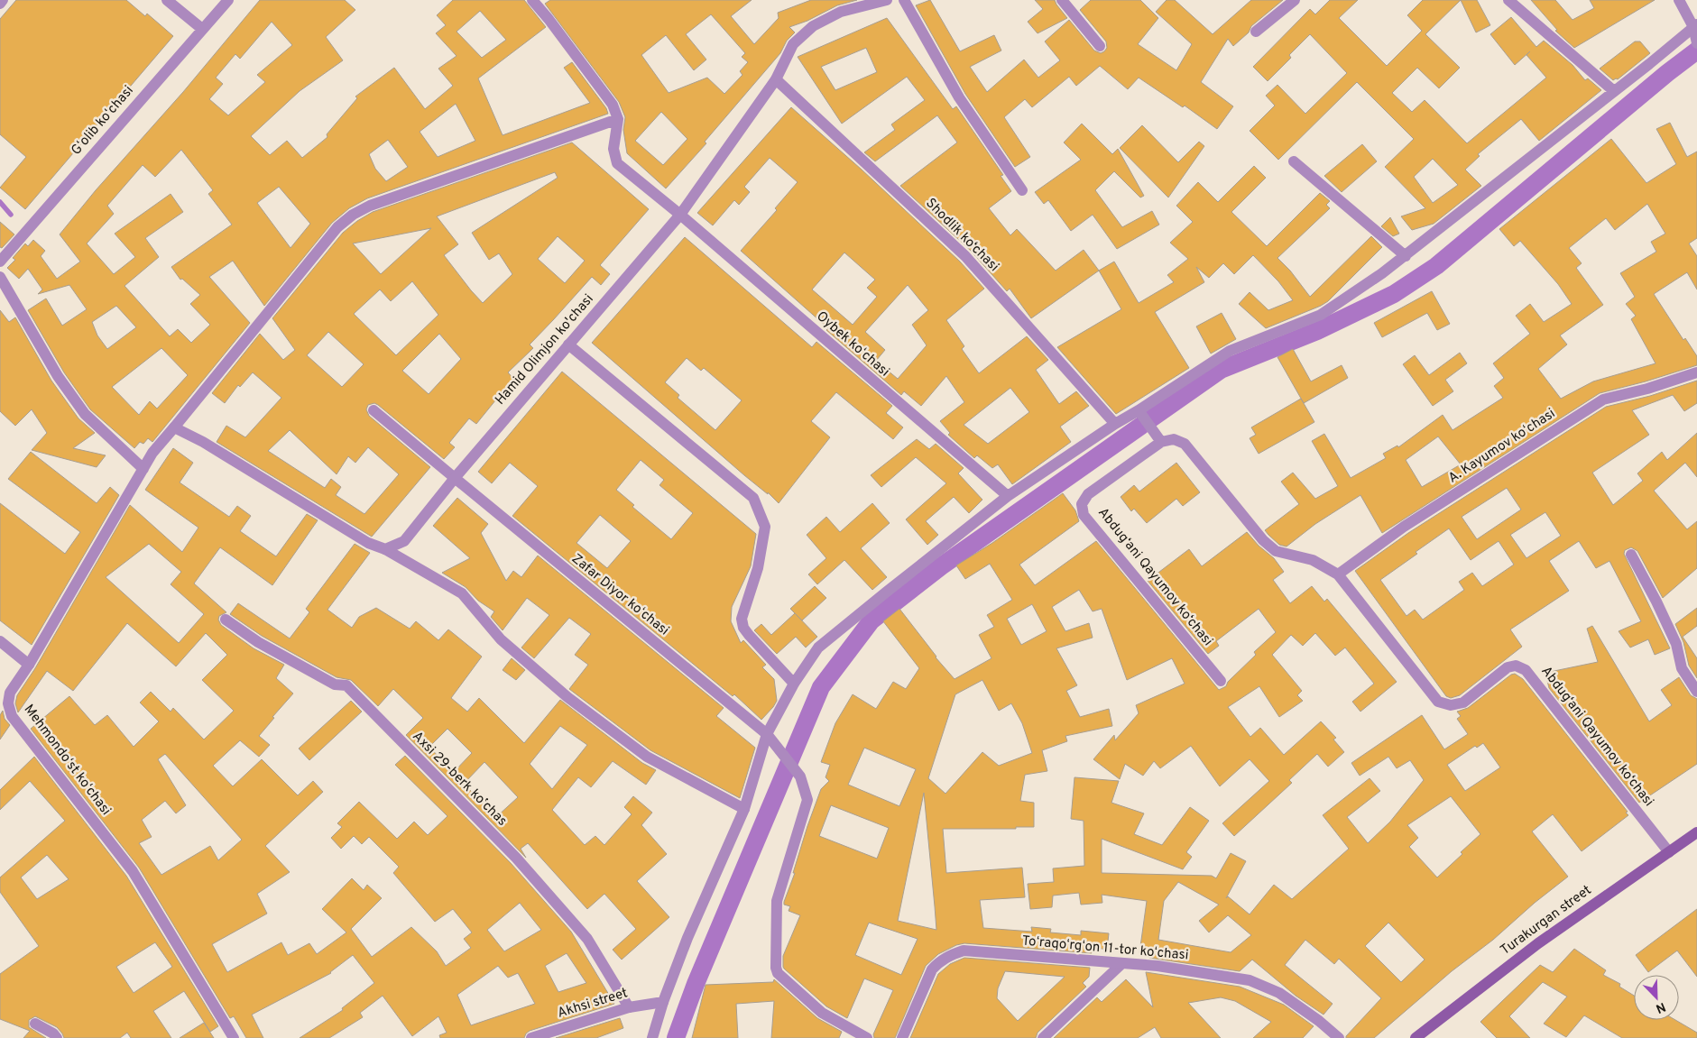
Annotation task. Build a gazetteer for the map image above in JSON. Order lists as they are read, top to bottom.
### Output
{
  "streets": {
    "main road": ["Turakurgan street"],
    "street": [
      "Gʻolib koʻchasi",
      "Shodlik ko‘chasi",
      "Oybek koʻchasi",
      "Hamid Olimjon ko'chasi",
      "A. Kayumov koʻchasi",
      "Abdug‘ani Qayumov ko‘chasi",
      "Zafar Diyor koʻchasi",
      "Mehmondoʻst koʻchasi",
      "Аxsi 29-berk koʼchas",
      "Toʻraqoʻrgʻon 11-tor koʻchasi",
      "Akhsi street"
    ]
  },
  "crossings": [
    ["Shodlik ko‘chasi", "Hamid Olimjon ko'chasi"],
    ["Oybek koʻchasi", "Hamid Olimjon ko'chasi"],
    ["Oybek koʻchasi", "Mehmondoʻst koʻchasi"],
    ["Hamid Olimjon ko'chasi", "Zafar Diyor koʻchasi"],
    ["A. Kayumov koʻchasi", "Abdug‘ani Qayumov ko‘chasi"],
    ["Abdug‘ani Qayumov ko‘chasi", "Turakurgan street"],
    ["Аxsi 29-berk koʼchas", "Akhsi street"]
  ],
  "north": "bottom right"
}
